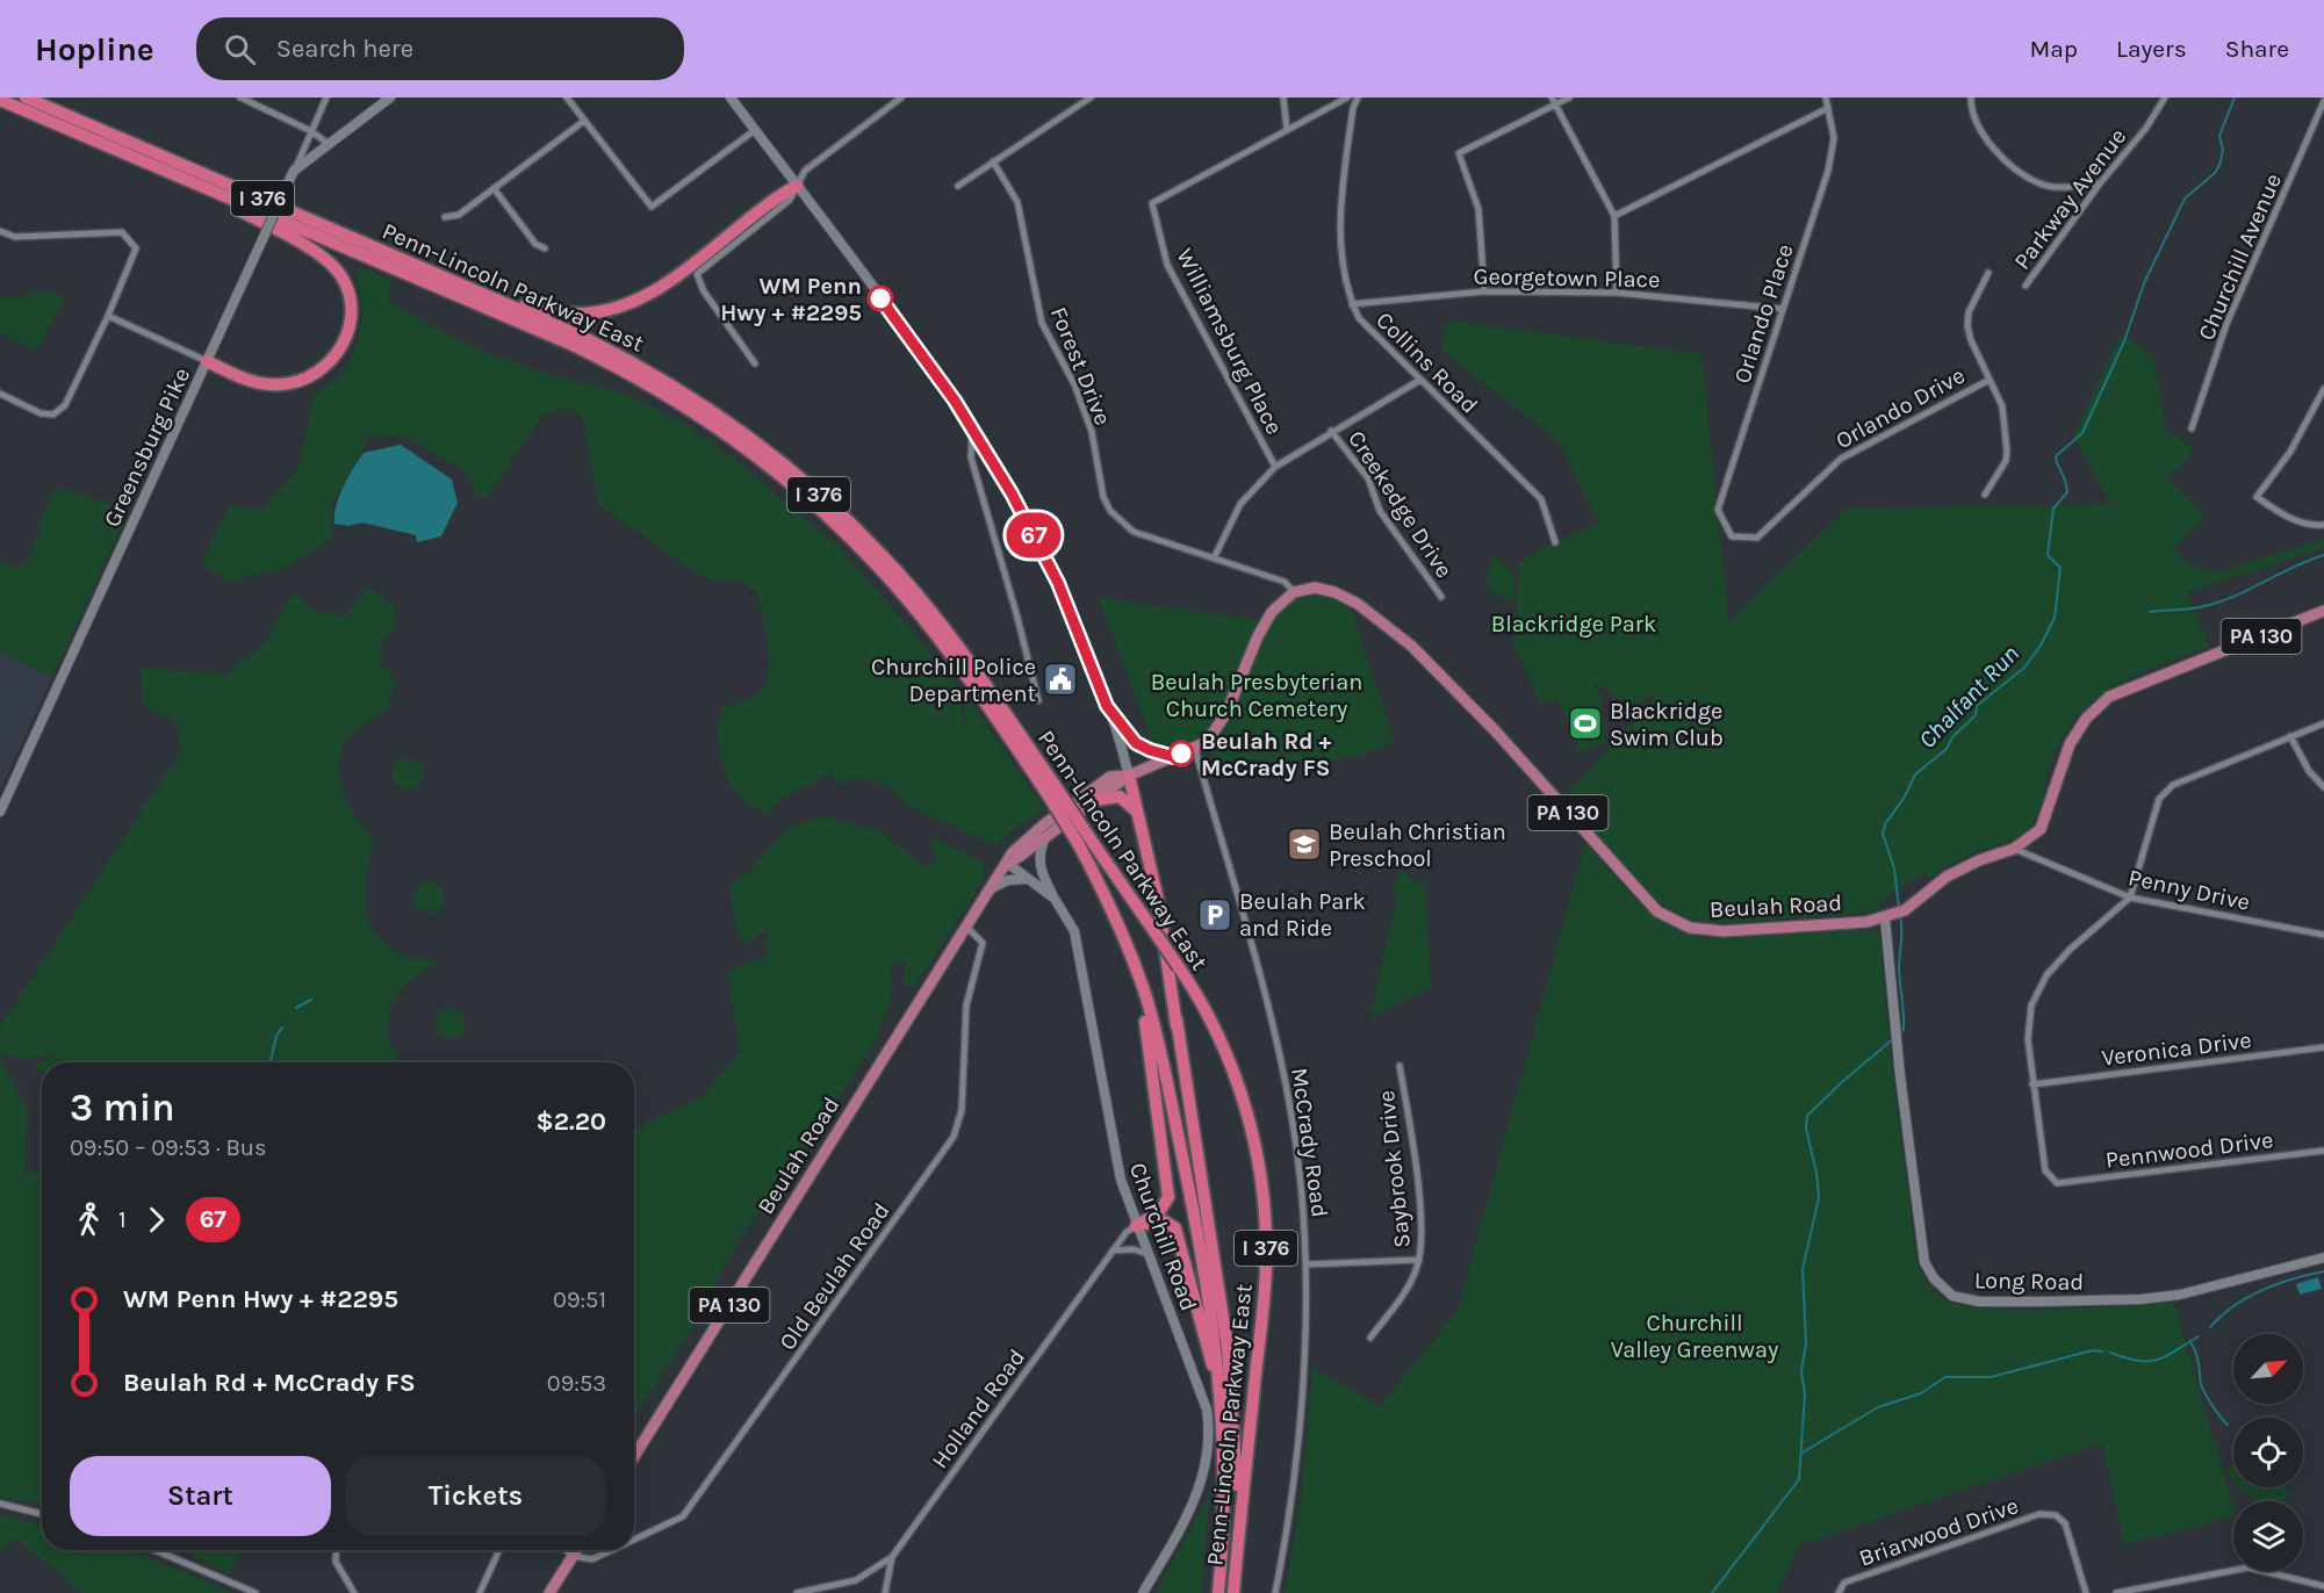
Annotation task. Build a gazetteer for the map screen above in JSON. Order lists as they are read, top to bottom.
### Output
{
  "streets": {
    "highway": ["I 376", "Penn-Lincoln Parkway East"],
    "main road": ["PA 130", "Beulah Road"],
    "street": [
      "Parkway Avenue",
      "Churchill Avenue",
      "Georgetown Place",
      "Orlando Place",
      "Williamsburg Place",
      "Collins Road",
      "Forest Drive",
      "Orlando Drive",
      "Greensburg Pike",
      "Creekedge Drive",
      "Penny Drive",
      "Veronica Drive",
      "McCrady Road",
      "Pennwood Drive",
      "Saybrook Drive",
      "Churchill Road",
      "Old Beulah Road",
      "Long Road",
      "Holland Road",
      "Briarwood Drive"
    ]
  },
  "crossings": [
    ["Georgetown Place", "Orlando Place"],
    ["Georgetown Place", "Collins Road"],
    ["Orlando Place", "Orlando Drive"],
    ["Forest Drive", "Beulah Road"],
    ["Penny Drive", "Beulah Road"],
    ["Beulah Road", "McCrady Road"],
    ["Beulah Road", "Churchill Road"],
    ["Beulah Road", "Old Beulah Road"],
    ["Beulah Road", "Long Road"],
    ["Veronica Drive", "Pennwood Drive"],
    ["Churchill Road", "Holland Road"]
  ],
  "water": ["Chalfant Run"],
  "parks": ["Blackridge Park", "Beulah Presbyterian Church Cemetery", "Churchill Valley Greenway"],
  "places": {
    "other": ["WM Penn Hwy + #2295", "Beulah Rd + McCrady FS"],
    "public building": ["Churchill Police Department"],
    "sports": ["Blackridge Swim Club"],
    "school or university": ["Beulah Christian Preschool"],
    "parking": ["Beulah Park and Ride"]
  },
  "lines": ["bus line 67"],
  "north": "top right",
  "page": {
    "header": "Hopline",
    "search": "Search here",
    "nav": ["Map", "Layers", "Share"],
    "on_map": "67",
    "heading": ["3 min", "09:50 – 09:53 · Bus", "$2.20"],
    "legs": ["1", "67"],
    "list": [
      {
        "name": "WM Penn Hwy + #2295",
        "value": "09:51"
      },
      {
        "name": "Beulah Rd + McCrady FS",
        "value": "09:53"
      }
    ],
    "buttons": ["Start", "Tickets"]
  }
}
